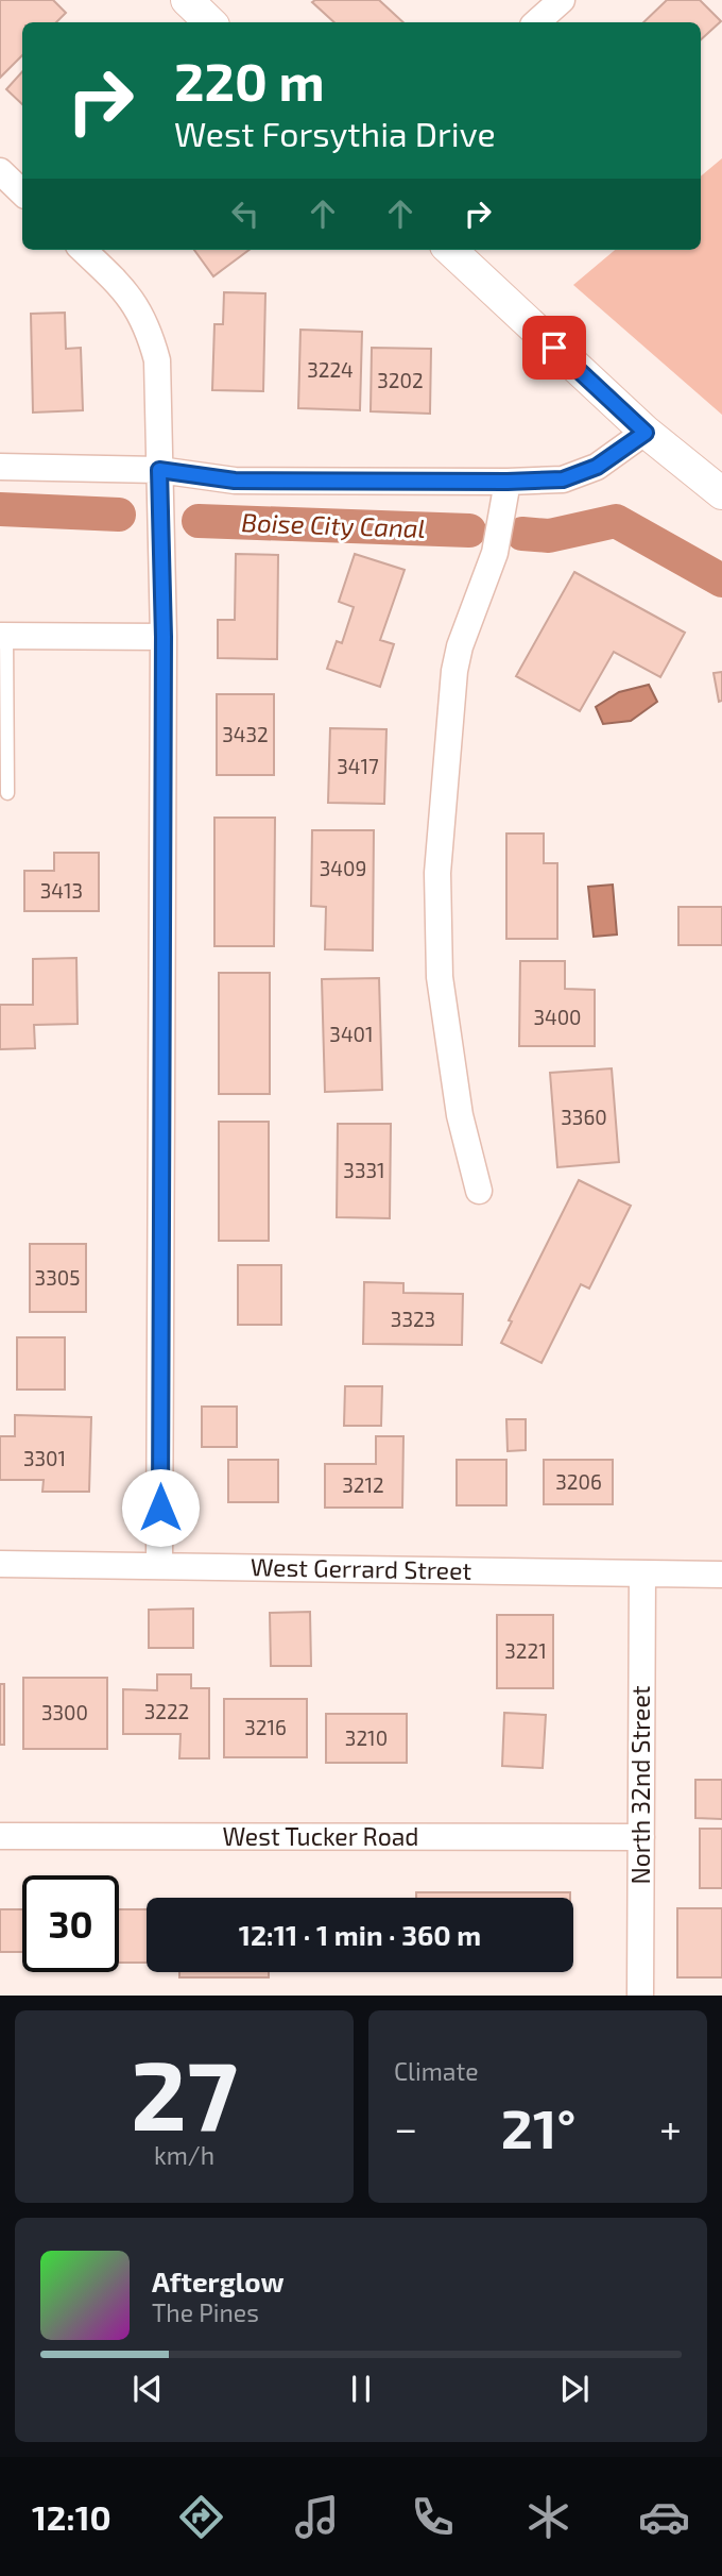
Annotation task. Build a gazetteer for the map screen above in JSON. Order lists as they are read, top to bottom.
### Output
{
  "streets": {
    "street": ["West Gerrard Street", "North 32nd Street", "West Tucker Road"]
  },
  "crossings": [
    ["West Gerrard Street", "North 32nd Street"],
    ["North 32nd Street", "West Tucker Road"]
  ],
  "water": ["Boise City Canal"],
  "house_numbers": [
    "3224",
    "3202",
    "3432",
    "3417",
    "3409",
    "3413",
    "3400",
    "3401",
    "3360",
    "3331",
    "3305",
    "3323",
    "3301",
    "3206",
    "3212",
    "3221",
    "3222",
    "3300",
    "3216",
    "3210"
  ],
  "page": {
    "turn": ["220 m", "West Forsythia Drive"],
    "limit": "30",
    "trip": "12:11 · 1 min · 360 m",
    "tile": [
      ["27", "km/h"],
      "Climate"
    ],
    "heat": ["−", "21°", "+"],
    "song": ["Afterglow", "The Pines"],
    "tabs": "12:10"
  }
}
